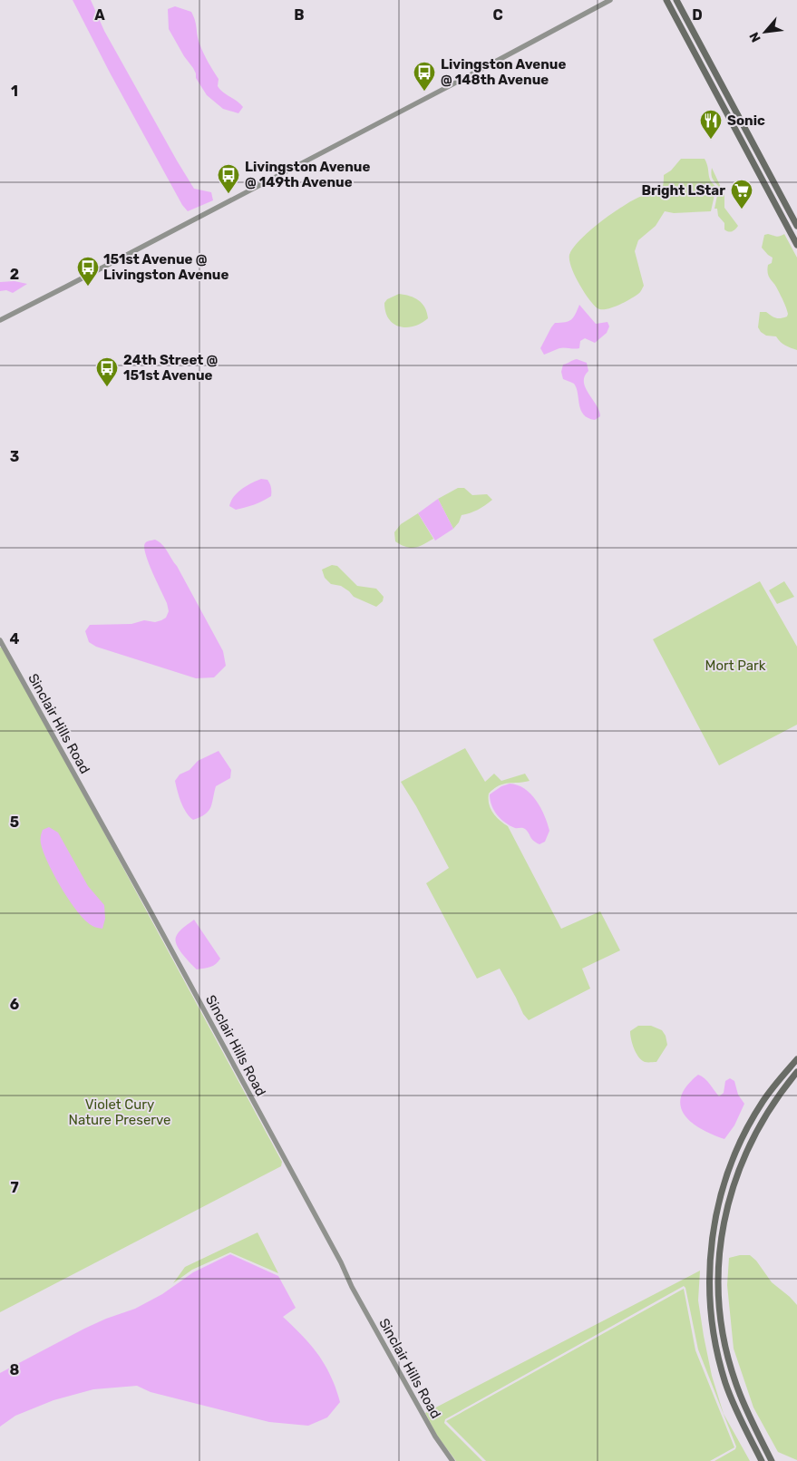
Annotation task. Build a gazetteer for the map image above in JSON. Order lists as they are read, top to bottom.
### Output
{
  "streets": {
    "street": ["Sinclair Hills Road"]
  },
  "parks": ["Mort Park", "Violet Cury Nature Preserve"],
  "places": {
    "bus stop": [
      "Livingston Avenue @ 148th Avenue",
      "Livingston Avenue @ 149th Avenue",
      "151st Avenue @ Livingston Avenue",
      "24th Street @ 151st Avenue"
    ],
    "restaurant": ["Sonic"],
    "supermarket": ["Bright LStar"]
  },
  "north": "bottom left",
  "grid": {
    "columns": [
      "A",
      "B",
      "C",
      "D"
    ],
    "rows": [
      "1",
      "2",
      "3",
      "4",
      "5",
      "6",
      "7",
      "8"
    ]
  }
}
